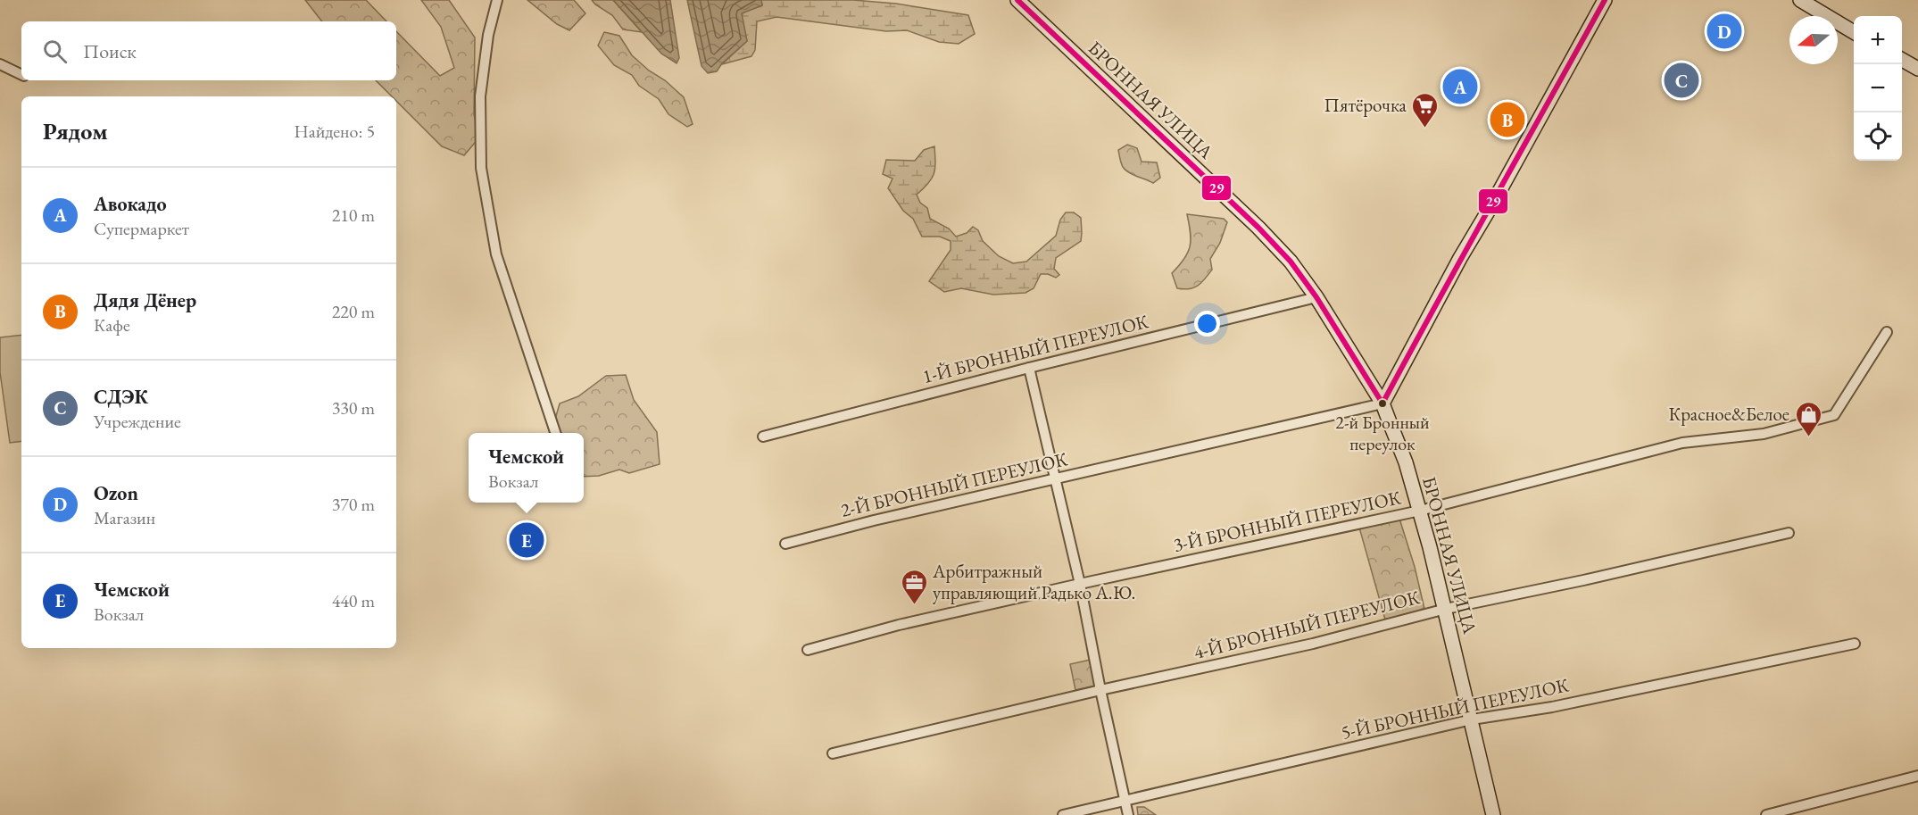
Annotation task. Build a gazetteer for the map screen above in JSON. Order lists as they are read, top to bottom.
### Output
{
  "streets": {
    "street": [
      "БРОННАЯ УЛИЦА",
      "1-Й БРОННЫЙ ПЕРЕУЛОК",
      "2-Й БРОННЫЙ ПЕРЕУЛОК",
      "3-Й БРОННЫЙ ПЕРЕУЛОК",
      "4-Й БРОННЫЙ ПЕРЕУЛОК",
      "5-Й БРОННЫЙ ПЕРЕУЛОК"
    ]
  },
  "crossings": [
    ["БРОННАЯ УЛИЦА", "1-Й БРОННЫЙ ПЕРЕУЛОК"],
    ["БРОННАЯ УЛИЦА", "2-Й БРОННЫЙ ПЕРЕУЛОК"],
    ["БРОННАЯ УЛИЦА", "3-Й БРОННЫЙ ПЕРЕУЛОК"],
    ["БРОННАЯ УЛИЦА", "4-Й БРОННЫЙ ПЕРЕУЛОК"],
    ["БРОННАЯ УЛИЦА", "5-Й БРОННЫЙ ПЕРЕУЛОК"]
  ],
  "places": {
    "supermarket": ["Пятёрочка"],
    "other": ["2-й Бронный переулок"],
    "shop": ["Красное&Белое"],
    "office": ["Арбитражный управляющий Радько А.Ю."]
  },
  "lines": ["transit line 29"],
  "north": "left",
  "page": {
    "pins": [
      "D",
      "C",
      "A",
      "B",
      "E"
    ],
    "map_buttons": ["+", "−"],
    "search": "Поиск",
    "heading": ["Рядом", "Найдено: 5"],
    "list": [
      {
        "mark": "A",
        "name": "Авокадо",
        "note": "Супермаркет",
        "value": "210 m"
      },
      {
        "mark": "B",
        "name": "Дядя Дёнер",
        "note": "Кафе",
        "value": "220 m"
      },
      {
        "mark": "C",
        "name": "СДЭК",
        "note": "Учреждение",
        "value": "330 m"
      },
      {
        "mark": "D",
        "name": "Ozon",
        "note": "Магазин",
        "value": "370 m"
      },
      {
        "mark": "E",
        "name": "Чемской",
        "note": "Вокзал",
        "value": "440 m"
      }
    ],
    "popup": ["Чемской", "Вокзал"]
  }
}
